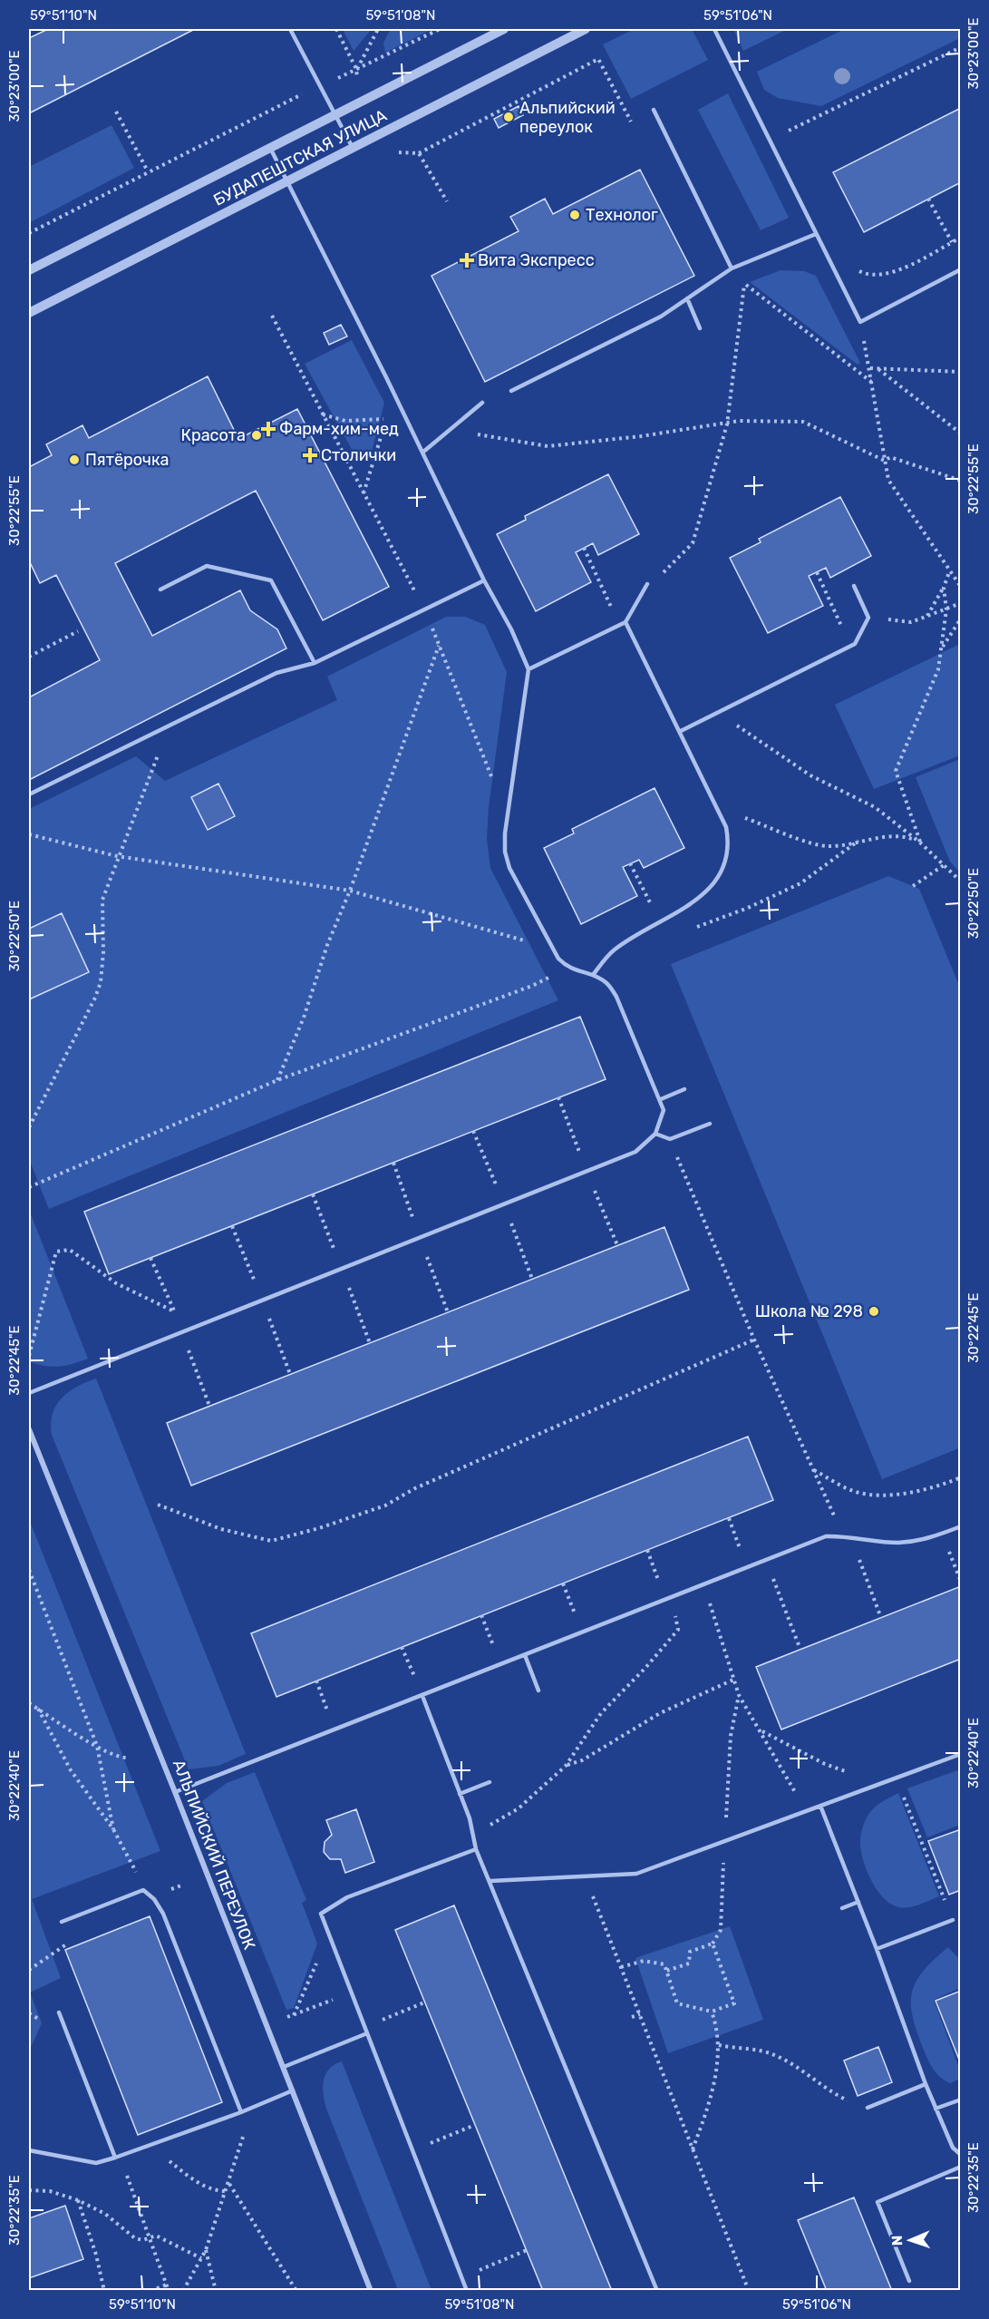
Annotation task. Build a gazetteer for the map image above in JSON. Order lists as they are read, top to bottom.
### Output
{
  "streets": {
    "street": ["БУДАПЕШТСКАЯ УЛИЦА", "АЛЬПИЙСКИЙ ПЕРЕУЛОК"]
  },
  "places": {
    "other": [
      "Альпийский переулок",
      "Технолог",
      "Красота",
      "Пятёрочка",
      "Школа № 298"
    ],
    "health": ["Вита Экспресс", "Фарм-хим-мед", "Столички"]
  },
  "north": "left",
  "coordinates": [
    "59°51'10\"N",
    "59°51'08\"N",
    "59°51'06\"N",
    "30°23'00\"E",
    "30°22'55\"E",
    "30°22'50\"E",
    "30°22'45\"E",
    "30°22'40\"E",
    "30°22'35\"E"
  ]
}
